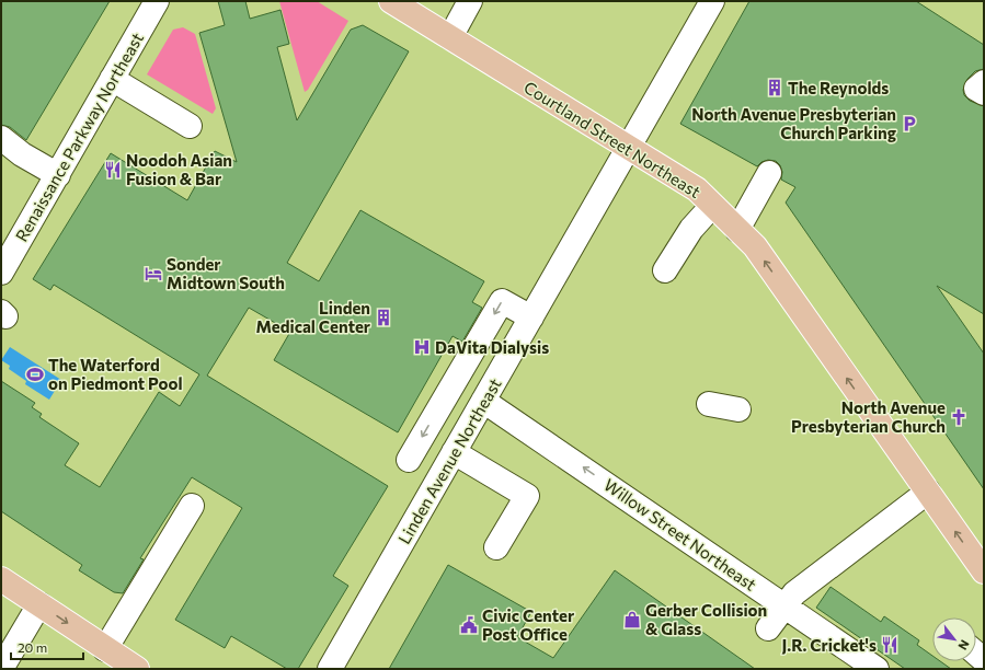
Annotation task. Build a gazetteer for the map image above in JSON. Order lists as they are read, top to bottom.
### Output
{
  "streets": {
    "main road": ["Courtland Street Northeast"],
    "street": ["Renaissance Parkway Northeast", "Linden Avenue Northeast", "Willow Street Northeast"]
  },
  "crossings": [
    ["Courtland Street Northeast", "Linden Avenue Northeast"],
    ["Linden Avenue Northeast", "Willow Street Northeast"]
  ],
  "one_way": ["Courtland Street Northeast", "Willow Street Northeast"],
  "places": {
    "building": ["The Reynolds", "Linden Medical Center"],
    "parking": ["North Avenue Presbyterian Church Parking"],
    "restaurant": ["Noodoh Asian Fusion & Bar", "J.R. Cricket's"],
    "hotel": ["Sonder Midtown South"],
    "hospital": ["DaVita Dialysis"],
    "sports": ["The Waterford on Piedmont Pool"],
    "church": ["North Avenue Presbyterian Church"],
    "shop": ["Gerber Collision & Glass"],
    "public building": ["Civic Center Post Office"]
  },
  "scale_bar": "20 m",
  "north": "bottom right"
}
